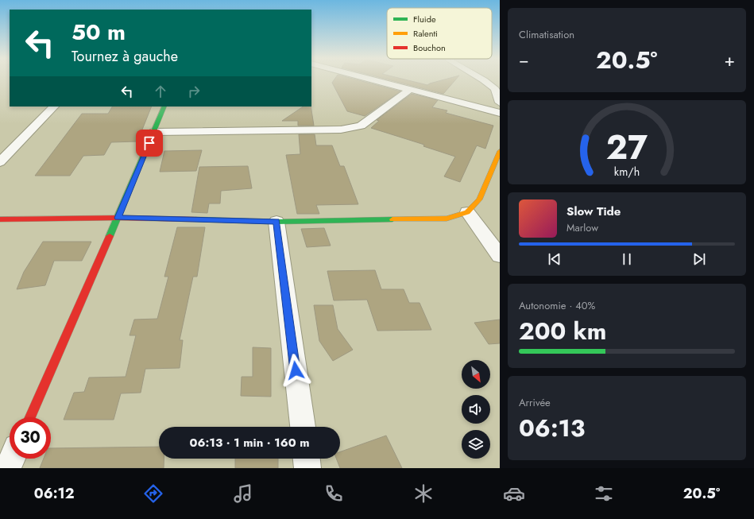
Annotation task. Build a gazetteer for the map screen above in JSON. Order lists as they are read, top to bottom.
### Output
{
  "legend": ["Fluide", "Ralenti", "Bouchon"],
  "north": "bottom right",
  "page": {
    "tile": [
      "Climatisation",
      ["Autonomie · 40%", "200 km"],
      ["Arrivée", "06:13"]
    ],
    "turn": ["50 m", "Tournez à gauche"],
    "heat": ["−", "20.5°", "+"],
    "song": ["Slow Tide", "Marlow"],
    "limit": "30",
    "trip": "06:13 · 1 min · 160 m",
    "tabs": ["06:12", "20.5°"],
    "gauge": ["27", "km/h"]
  }
}
